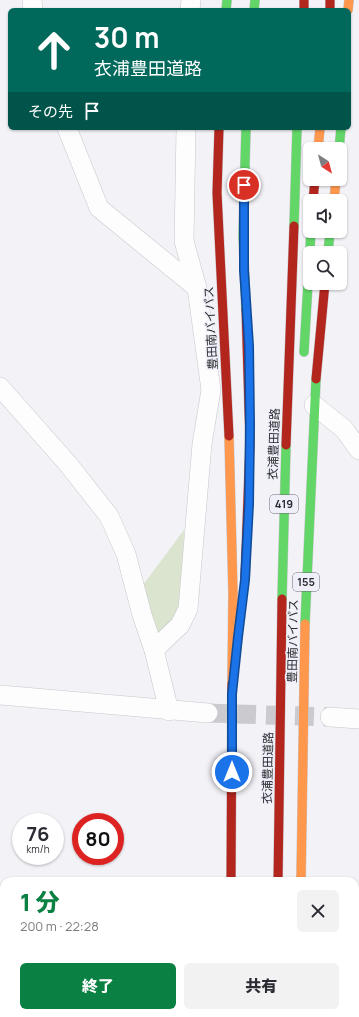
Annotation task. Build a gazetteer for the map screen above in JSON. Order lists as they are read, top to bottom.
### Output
{
  "streets": {
    "highway": [
      "豊田南バイパス",
      "衣浦豊田道路",
      "419",
      "155"
    ]
  },
  "crossings": [
    ["豊田南バイパス", "419"]
  ],
  "north": "bottom right",
  "page": {
    "turn": ["30 m", "衣浦豊田道路"],
    "then": "その先",
    "speed": "76 km/h",
    "limit": "80",
    "heading": ["1 分", "200 m · 22:28"],
    "buttons": ["終了", "共有"]
  }
}
